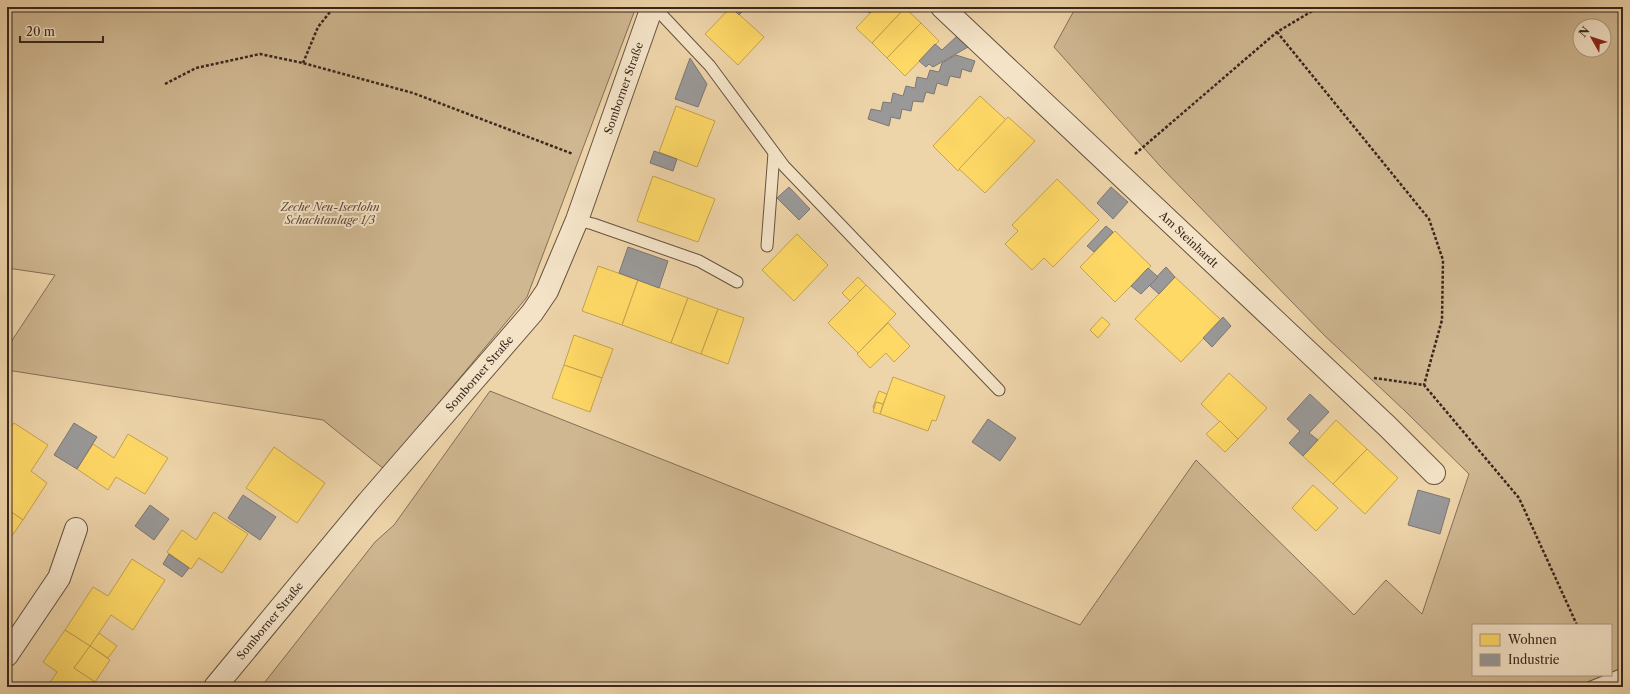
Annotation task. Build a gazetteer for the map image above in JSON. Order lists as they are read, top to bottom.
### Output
{
  "streets": {
    "street": ["Somborner Straße", "Am Steinhardt"]
  },
  "parks": ["Zeche Neu-Iserlohn Schachtanlage 1/3"],
  "legend": ["Wohnen", "Industrie"],
  "scale_bar": "20 m",
  "north": "top left"
}
